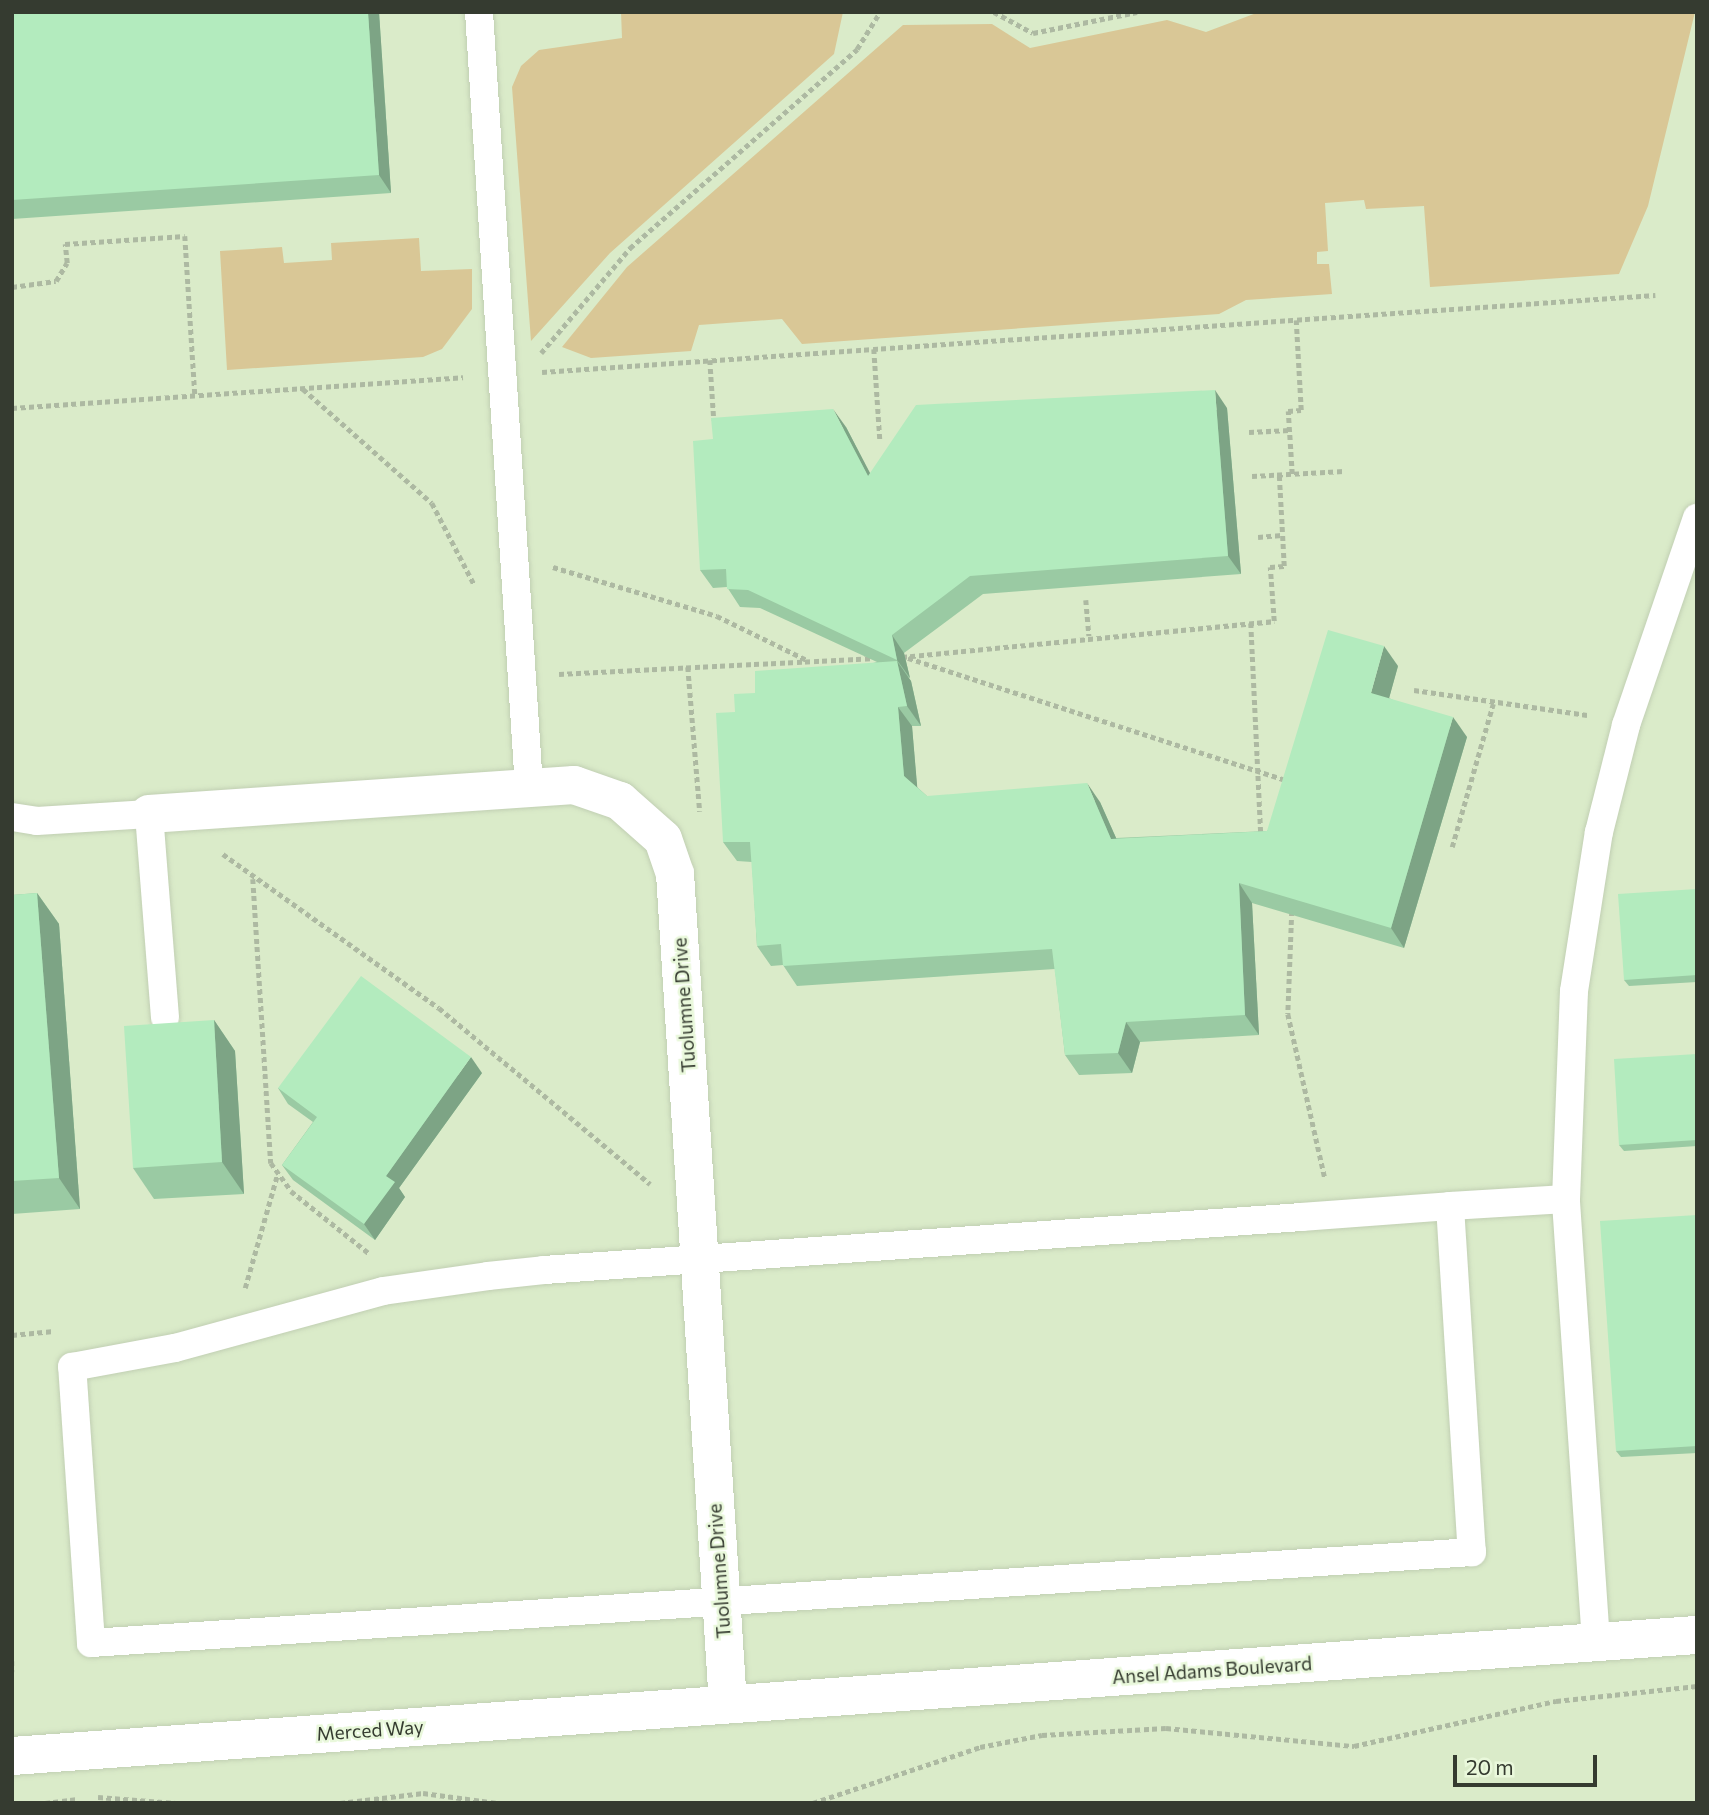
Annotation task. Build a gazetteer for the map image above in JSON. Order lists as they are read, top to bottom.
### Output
{
  "streets": {
    "street": ["Tuolumne Drive", "Ansel Adams Boulevard", "Merced Way"]
  },
  "crossings": [
    ["Tuolumne Drive", "Ansel Adams Boulevard"],
    ["Tuolumne Drive", "Merced Way"],
    ["Ansel Adams Boulevard", "Merced Way"]
  ],
  "scale_bar": "20 m"
}
